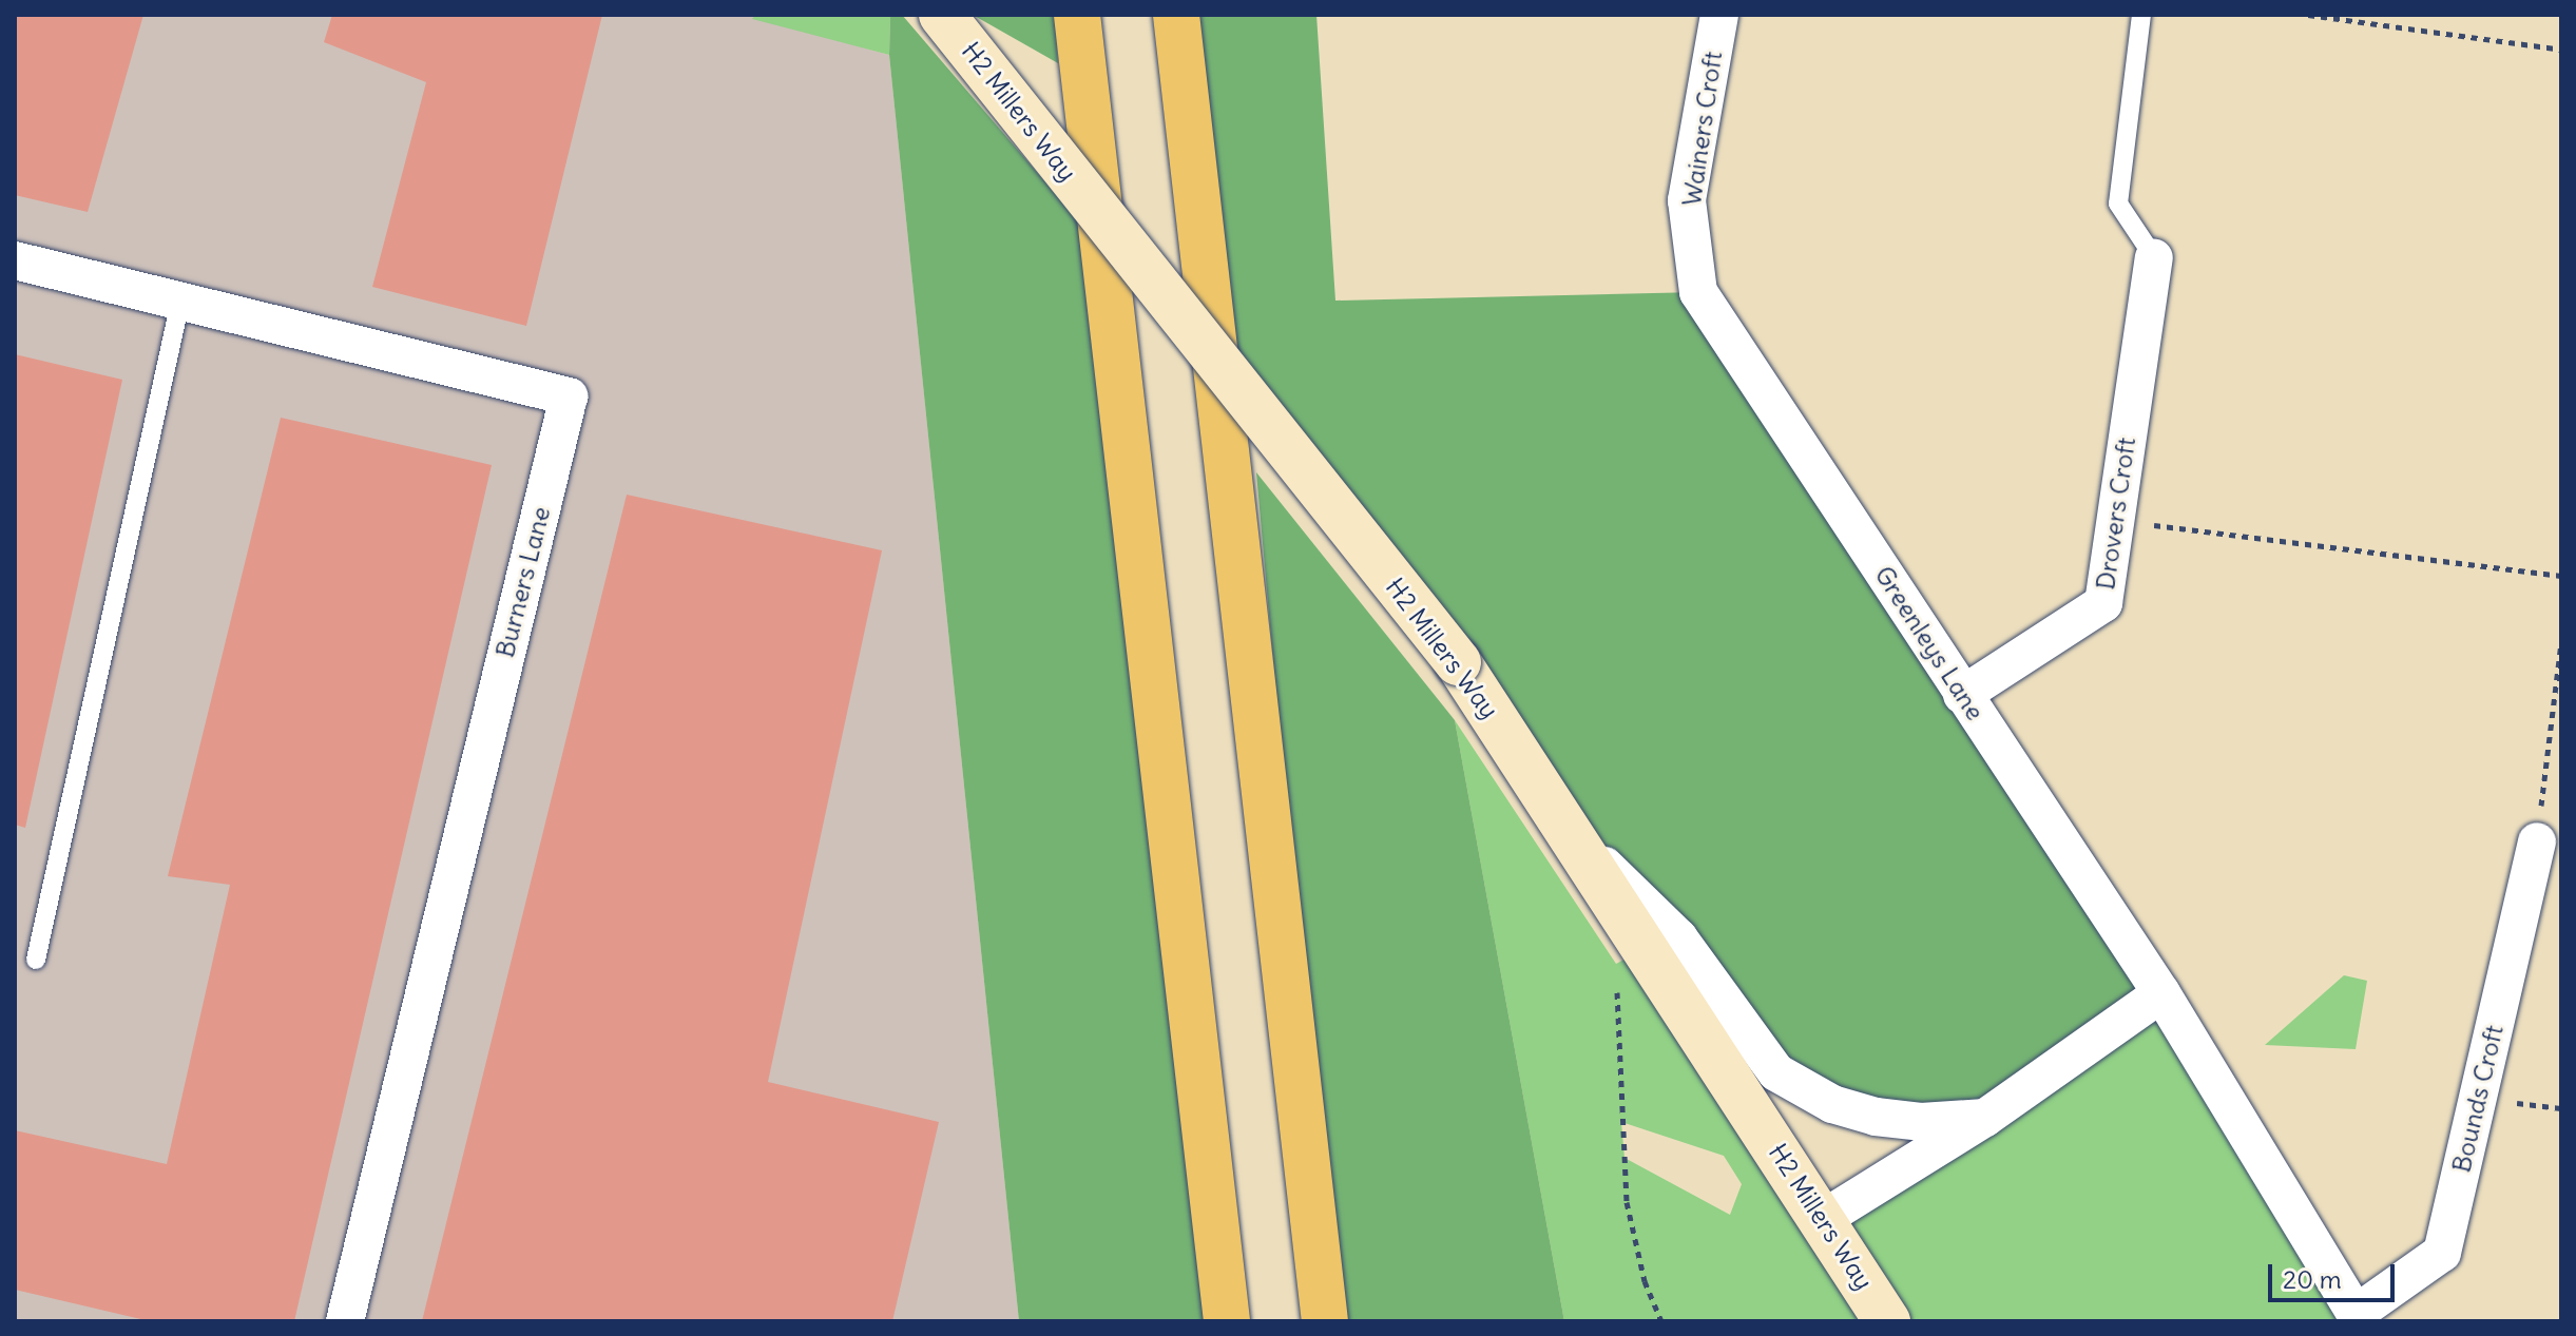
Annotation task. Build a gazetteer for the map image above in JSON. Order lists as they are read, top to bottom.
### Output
{
  "streets": {
    "street": [
      "H2 Millers Way",
      "Wainers Croft",
      "Drovers Croft",
      "Burners Lane",
      "Greenleys Lane",
      "Bounds Croft"
    ]
  },
  "crossings": [
    ["Wainers Croft", "Greenleys Lane"],
    ["Drovers Croft", "Greenleys Lane"],
    ["Greenleys Lane", "Bounds Croft"]
  ],
  "scale_bar": "20 m"
}
